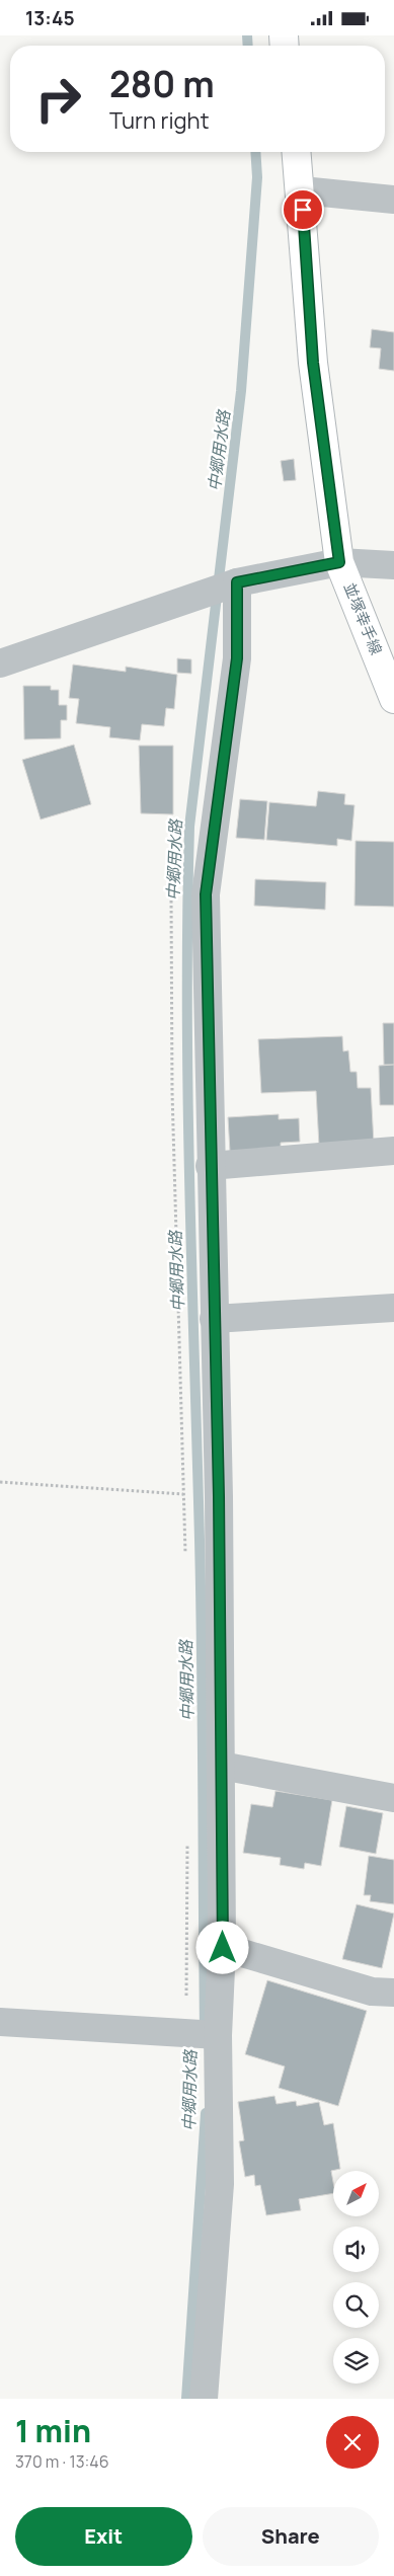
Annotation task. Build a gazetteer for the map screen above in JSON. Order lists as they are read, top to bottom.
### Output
{
  "streets": {
    "main road": ["並塚幸手線"]
  },
  "water": ["中郷用水路"],
  "north": "top right",
  "page": {
    "status": "13:45",
    "turn": ["280 m", "Turn right"],
    "heading": ["1 min", "370 m · 13:46"],
    "buttons": ["Exit", "Share"]
  }
}
